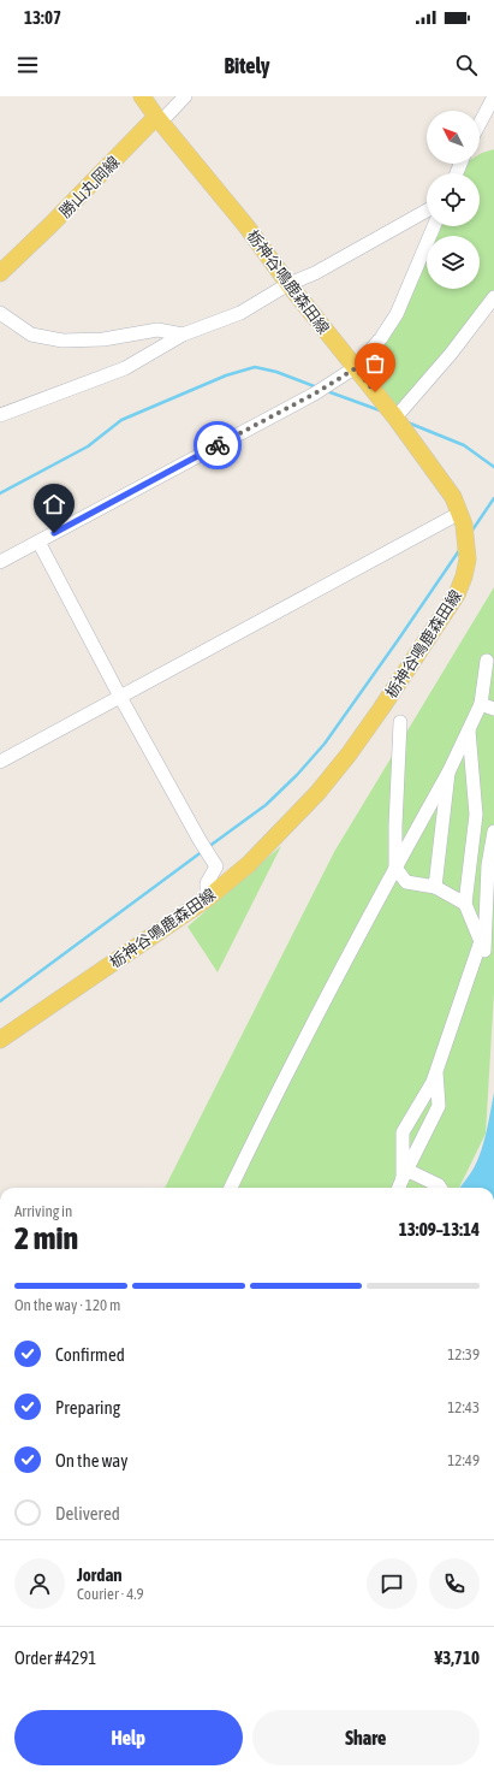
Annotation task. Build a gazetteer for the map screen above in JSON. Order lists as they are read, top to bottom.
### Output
{
  "streets": {
    "main road": ["勝山丸岡線", "栃神谷鳴鹿森田線"]
  },
  "crossings": [
    ["勝山丸岡線", "栃神谷鳴鹿森田線"]
  ],
  "north": "top left",
  "page": {
    "status": "13:07",
    "header": "Bitely",
    "heading": ["2 min", "Arriving in", "13:09–13:14"],
    "panel": [
      "Jordan",
      "Courier · 4.9",
      "Order #4291",
      "¥3,710"
    ],
    "bar": "On the way · 120 m",
    "list": [
      ["Confirmed", "12:39"],
      ["Preparing", "12:43"],
      ["On the way", "12:49"],
      "Delivered"
    ],
    "buttons": ["Help", "Share"]
  }
}
